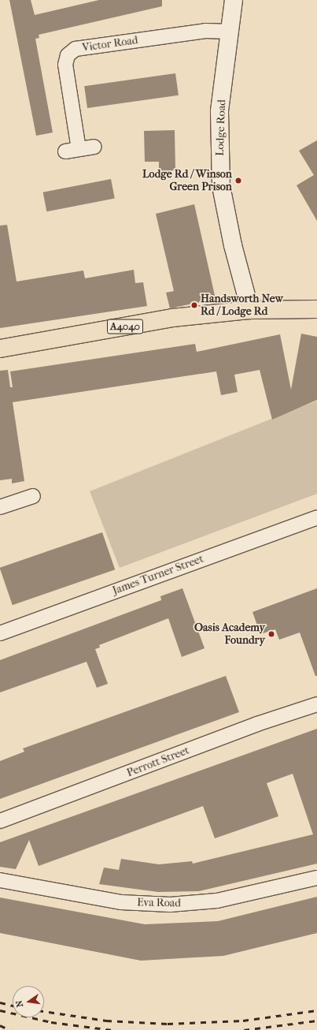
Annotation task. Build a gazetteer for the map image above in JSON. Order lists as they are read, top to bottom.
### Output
{
  "streets": {
    "main road": ["A4040"],
    "street": [
      "Victor Road",
      "Lodge Road",
      "James Turner Street",
      "Perrott Street",
      "Eva Road"
    ]
  },
  "crossings": [
    ["Victor Road", "Lodge Road"],
    ["Lodge Road", "A4040"]
  ],
  "places": ["Lodge Rd / Winson Green Prison", "Handsworth New Rd / Lodge Rd", "Oasis Academy Foundry"],
  "north": "left"
}
